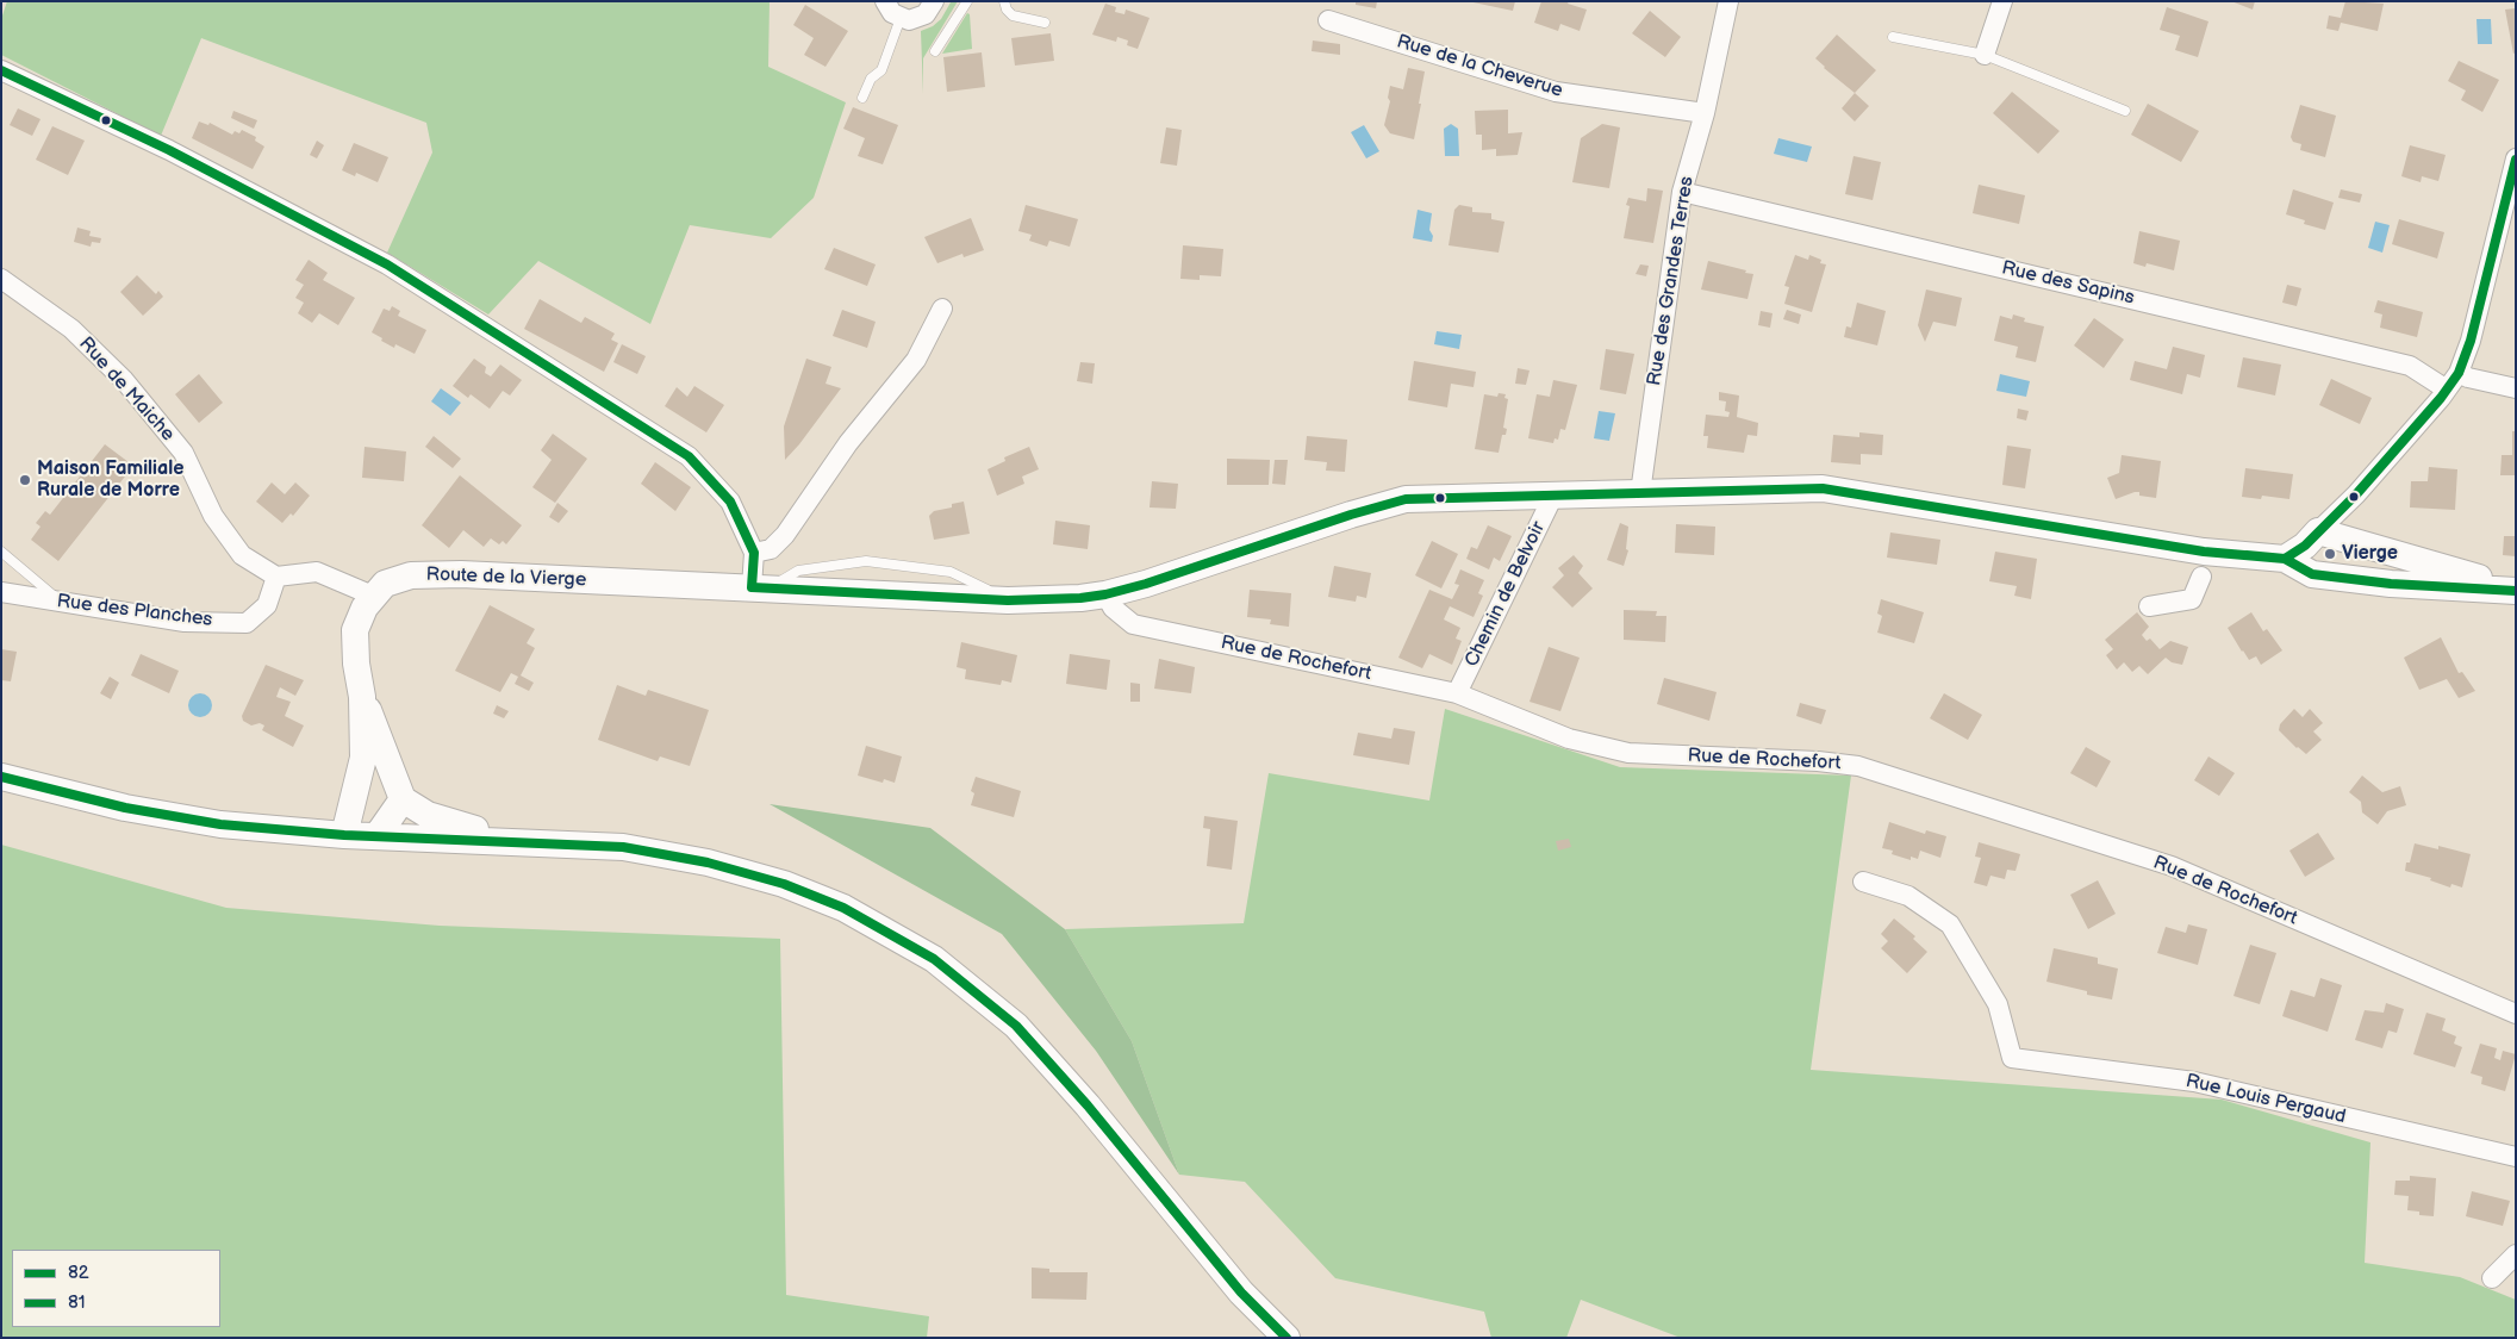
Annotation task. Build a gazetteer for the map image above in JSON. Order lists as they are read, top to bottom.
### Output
{
  "streets": {
    "street": [
      "Rue de la Cheverue",
      "Rue des Grandes Terres",
      "Rue des Sapins",
      "Rue de Maiche",
      "Route de la Vierge",
      "Chemin de Belvoir",
      "Rue des Planches",
      "Rue de Rochefort",
      "Rue Louis Pergaud"
    ]
  },
  "crossings": [
    ["Rue de la Cheverue", "Rue des Grandes Terres"],
    ["Rue des Grandes Terres", "Rue des Sapins"],
    ["Rue des Grandes Terres", "Route de la Vierge"],
    ["Rue de Maiche", "Rue des Planches"],
    ["Route de la Vierge", "Chemin de Belvoir"],
    ["Route de la Vierge", "Rue de Rochefort"],
    ["Chemin de Belvoir", "Rue de Rochefort"]
  ],
  "places": ["Maison Familiale Rurale de Morre", "Vierge"],
  "lines": ["transit line 82", "transit line 81"],
  "legend": ["82", "81"]
}
